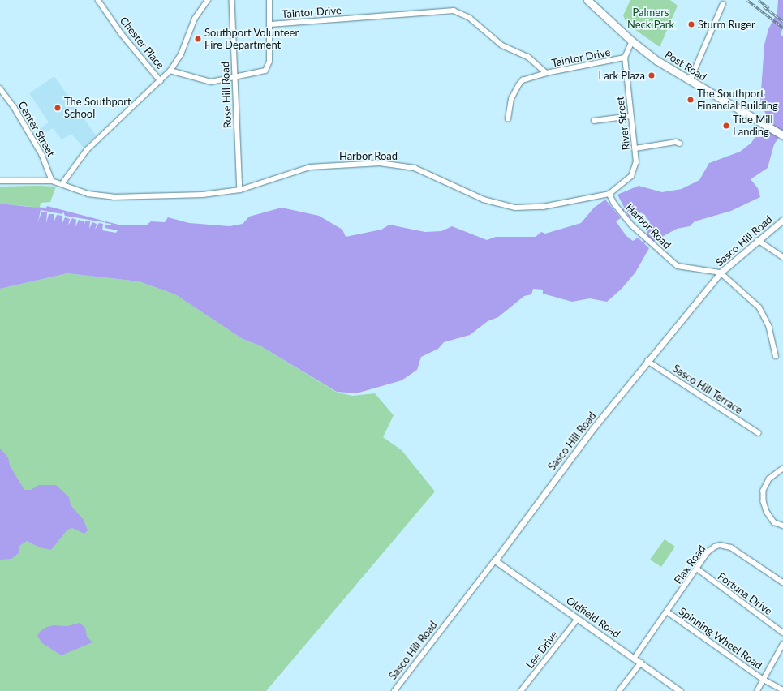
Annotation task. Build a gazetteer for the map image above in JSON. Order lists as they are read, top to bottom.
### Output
{
  "streets": {
    "main road": ["Post Road"],
    "street": [
      "Taintor Drive",
      "Chester Place",
      "Rose Hill Road",
      "River Street",
      "Center Street",
      "Harbor Road",
      "Sasco Hill Road",
      "Sasco Hill Terrace",
      "Flax Road",
      "Fortuna Drive",
      "Oldfield Road",
      "Spinning Wheel Road",
      "Lee Drive"
    ]
  },
  "crossings": [
    ["Taintor Drive", "River Street"],
    ["Post Road", "River Street"],
    ["Rose Hill Road", "Harbor Road"],
    ["River Street", "Harbor Road"],
    ["Center Street", "Harbor Road"],
    ["Harbor Road", "Sasco Hill Road"],
    ["Sasco Hill Road", "Sasco Hill Terrace"],
    ["Sasco Hill Road", "Oldfield Road"],
    ["Flax Road", "Fortuna Drive"],
    ["Flax Road", "Oldfield Road"],
    ["Flax Road", "Spinning Wheel Road"],
    ["Oldfield Road", "Lee Drive"]
  ],
  "parks": ["Palmers Neck Park"],
  "places": [
    "Sturm Ruger",
    "Southport Volunteer Fire Department",
    "Lark Plaza",
    "The Southport Financial Building",
    "The Southport School",
    "Tide Mill Landing"
  ]
}
